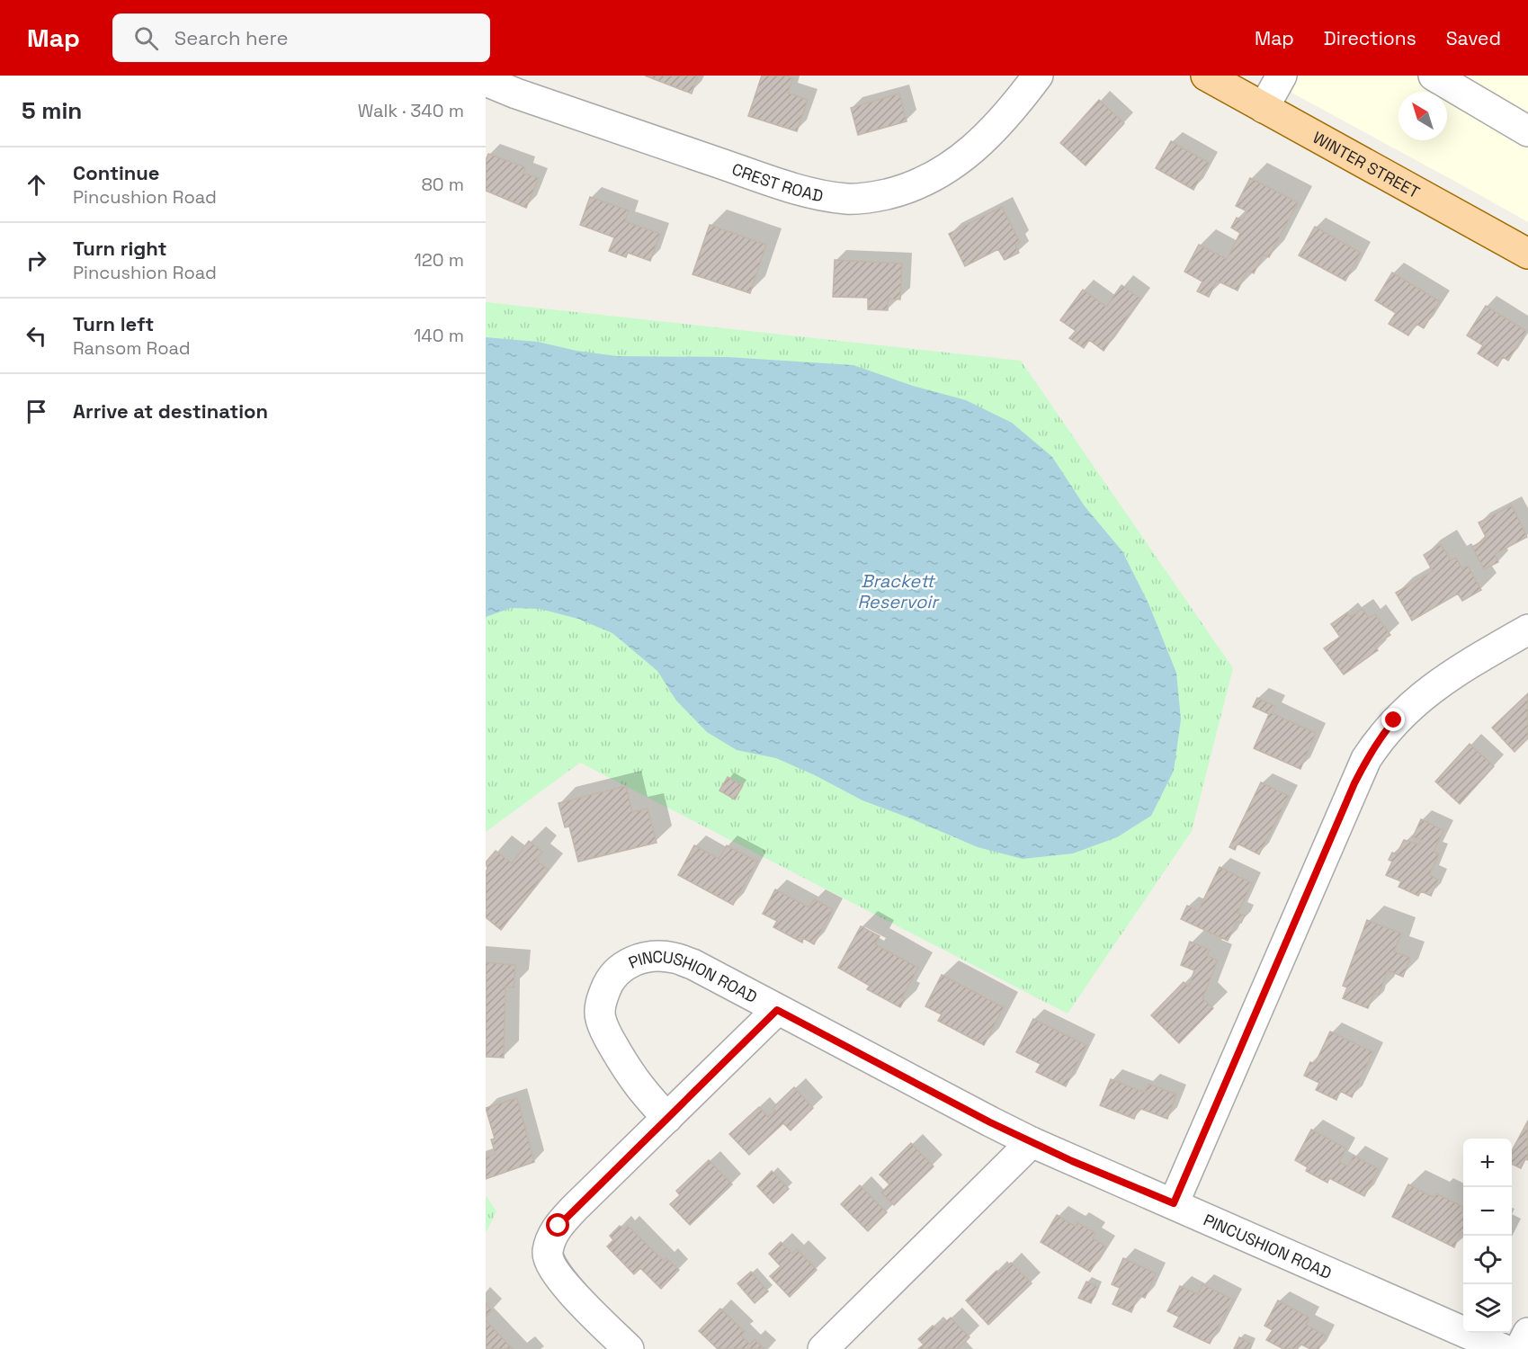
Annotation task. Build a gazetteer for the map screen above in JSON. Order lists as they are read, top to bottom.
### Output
{
  "streets": {
    "main road": ["WINTER STREET"],
    "street": ["CREST ROAD", "PINCUSHION ROAD"]
  },
  "water": ["Brackett Reservoir"],
  "north": "top left",
  "page": {
    "header": "Map",
    "search": "Search here",
    "nav": ["Map", "Directions", "Saved"],
    "heading": ["5 min", "Walk · 340 m"],
    "list": [
      ["Continue", "Pincushion Road", "80 m"],
      ["Turn right", "Pincushion Road", "120 m"],
      ["Turn left", "Ransom Road", "140 m"],
      "Arrive at destination"
    ],
    "map_buttons": ["+", "−"]
  }
}
